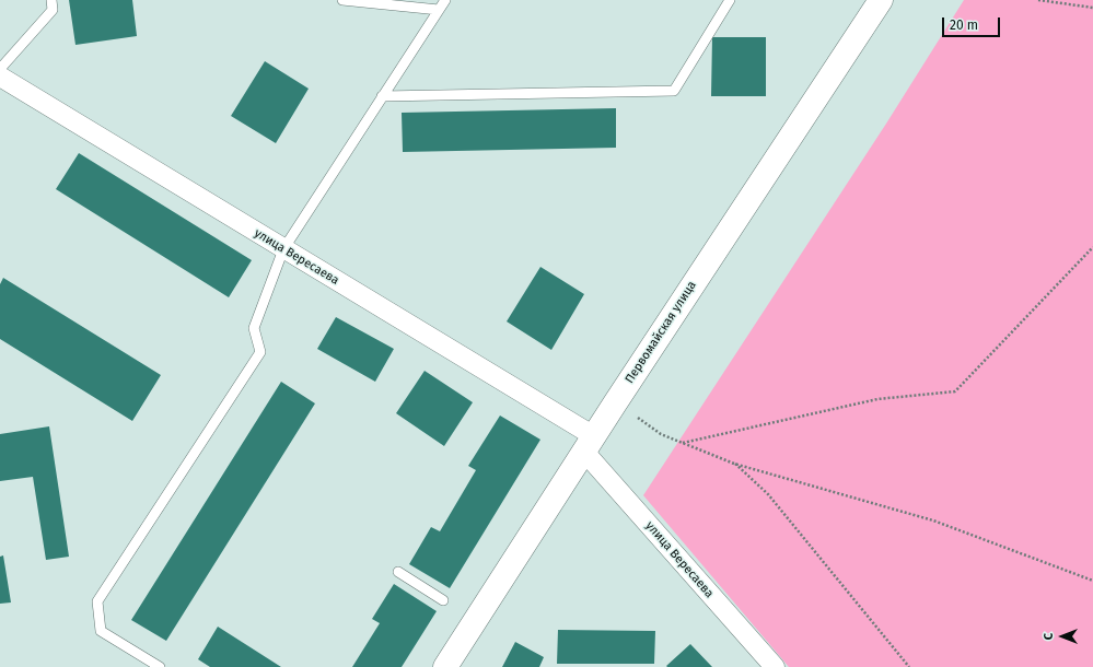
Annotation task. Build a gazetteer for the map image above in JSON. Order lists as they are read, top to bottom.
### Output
{
  "streets": {
    "main road": ["Первомайская улица"],
    "street": ["улица Вересаева"]
  },
  "crossings": [
    ["улица Вересаева", "Первомайская улица"]
  ],
  "scale_bar": "20 m",
  "north": "left"
}
